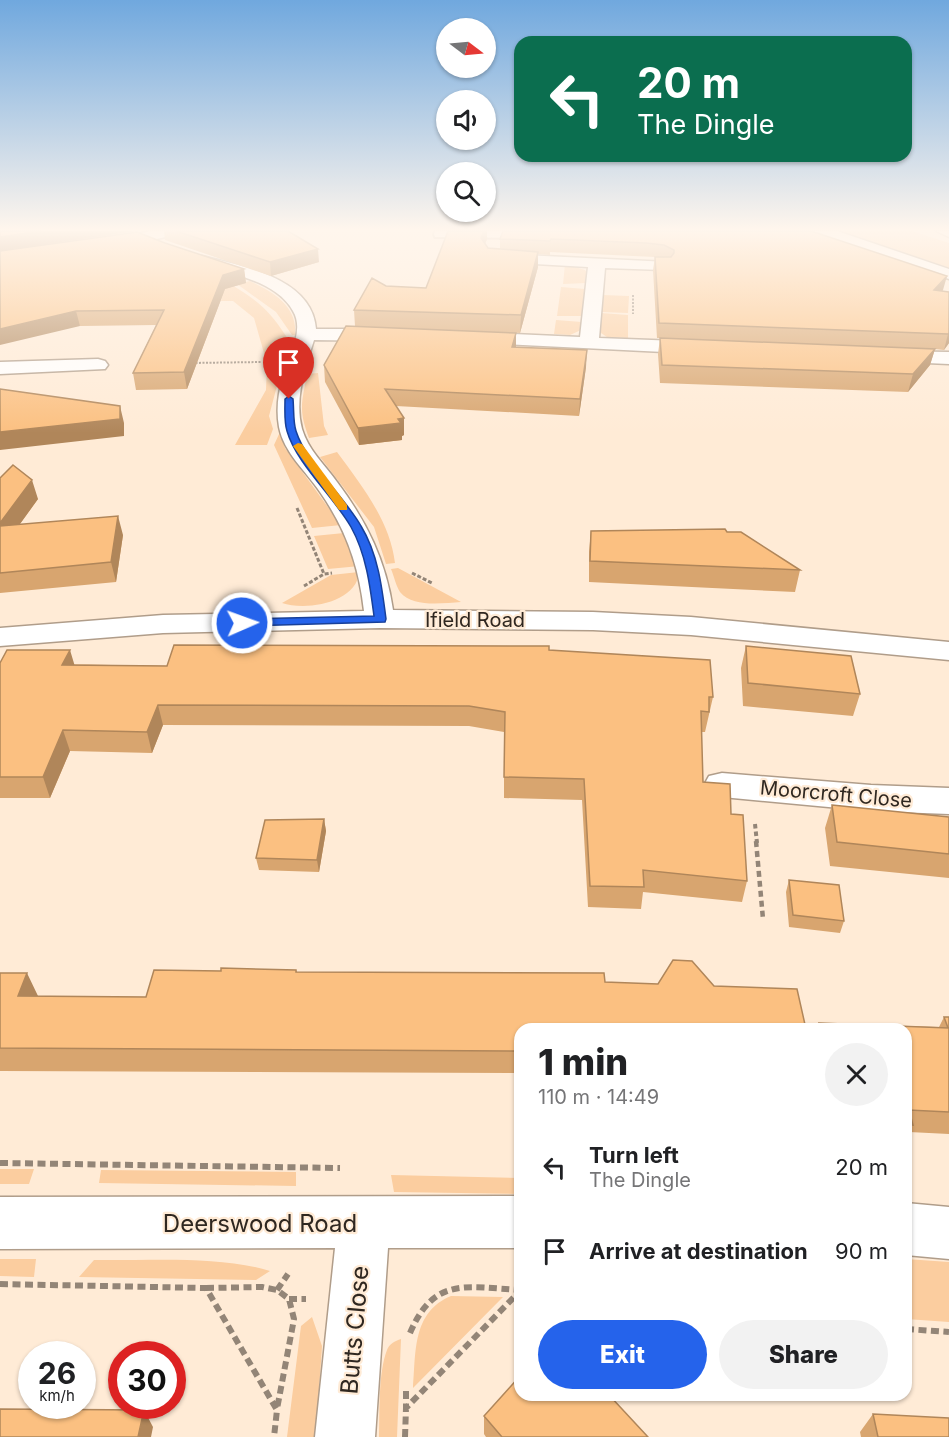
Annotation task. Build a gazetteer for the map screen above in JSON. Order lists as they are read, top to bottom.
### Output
{
  "streets": {
    "street": [
      "Ifield Road",
      "Moorcroft Close",
      "Deerswood Road",
      "Butts Close"
    ]
  },
  "crossings": [
    ["Deerswood Road", "Butts Close"]
  ],
  "north": "right",
  "page": {
    "turn": ["20 m", "The Dingle"],
    "heading": ["1 min", "110 m · 14:49"],
    "list": [
      {
        "name": "Turn left",
        "note": "The Dingle",
        "value": "20 m"
      },
      {
        "name": "Arrive at destination",
        "value": "90 m"
      }
    ],
    "buttons": ["Exit", "Share"],
    "speed": "26 km/h",
    "limit": "30"
  }
}
